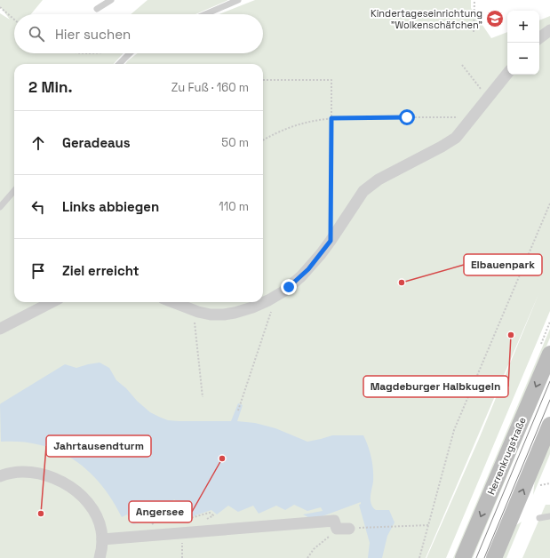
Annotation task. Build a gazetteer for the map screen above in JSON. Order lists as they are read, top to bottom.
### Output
{
  "streets": {
    "street": ["Herrenkrugstraße"]
  },
  "places": {
    "school or university": ["Kindertageseinrichtung \"Wolkenschäfchen\""],
    "other": [
      "Elbauenpark",
      "Magdeburger Halbkugeln",
      "Angersee",
      "Jahrtausendturm"
    ]
  },
  "page": {
    "map_buttons": ["+", "−"],
    "search": "Hier suchen",
    "heading": ["2 Min.", "Zu Fuß · 160 m"],
    "list": [
      ["Geradeaus", "50 m"],
      ["Links abbiegen", "110 m"],
      "Ziel erreicht"
    ]
  }
}
